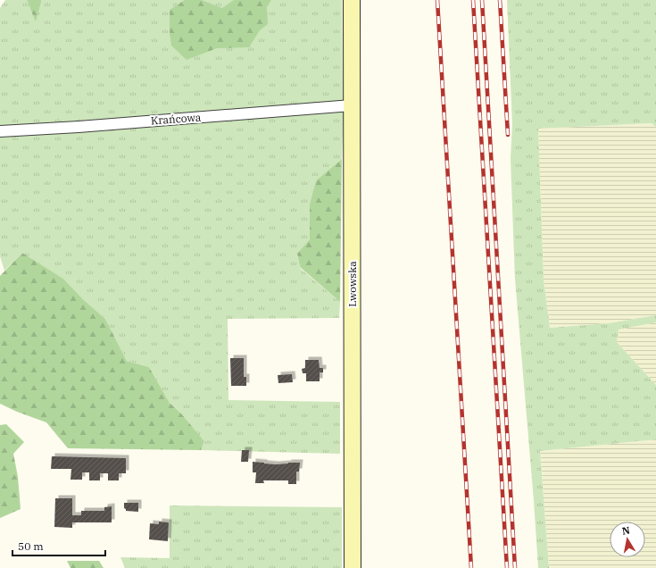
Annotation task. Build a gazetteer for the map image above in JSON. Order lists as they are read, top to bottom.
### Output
{
  "streets": {
    "main road": ["Lwowska"],
    "street": ["Krańcowa"]
  },
  "crossings": [
    ["Krańcowa", "Lwowska"]
  ],
  "scale_bar": "50 m",
  "north": "top"
}
